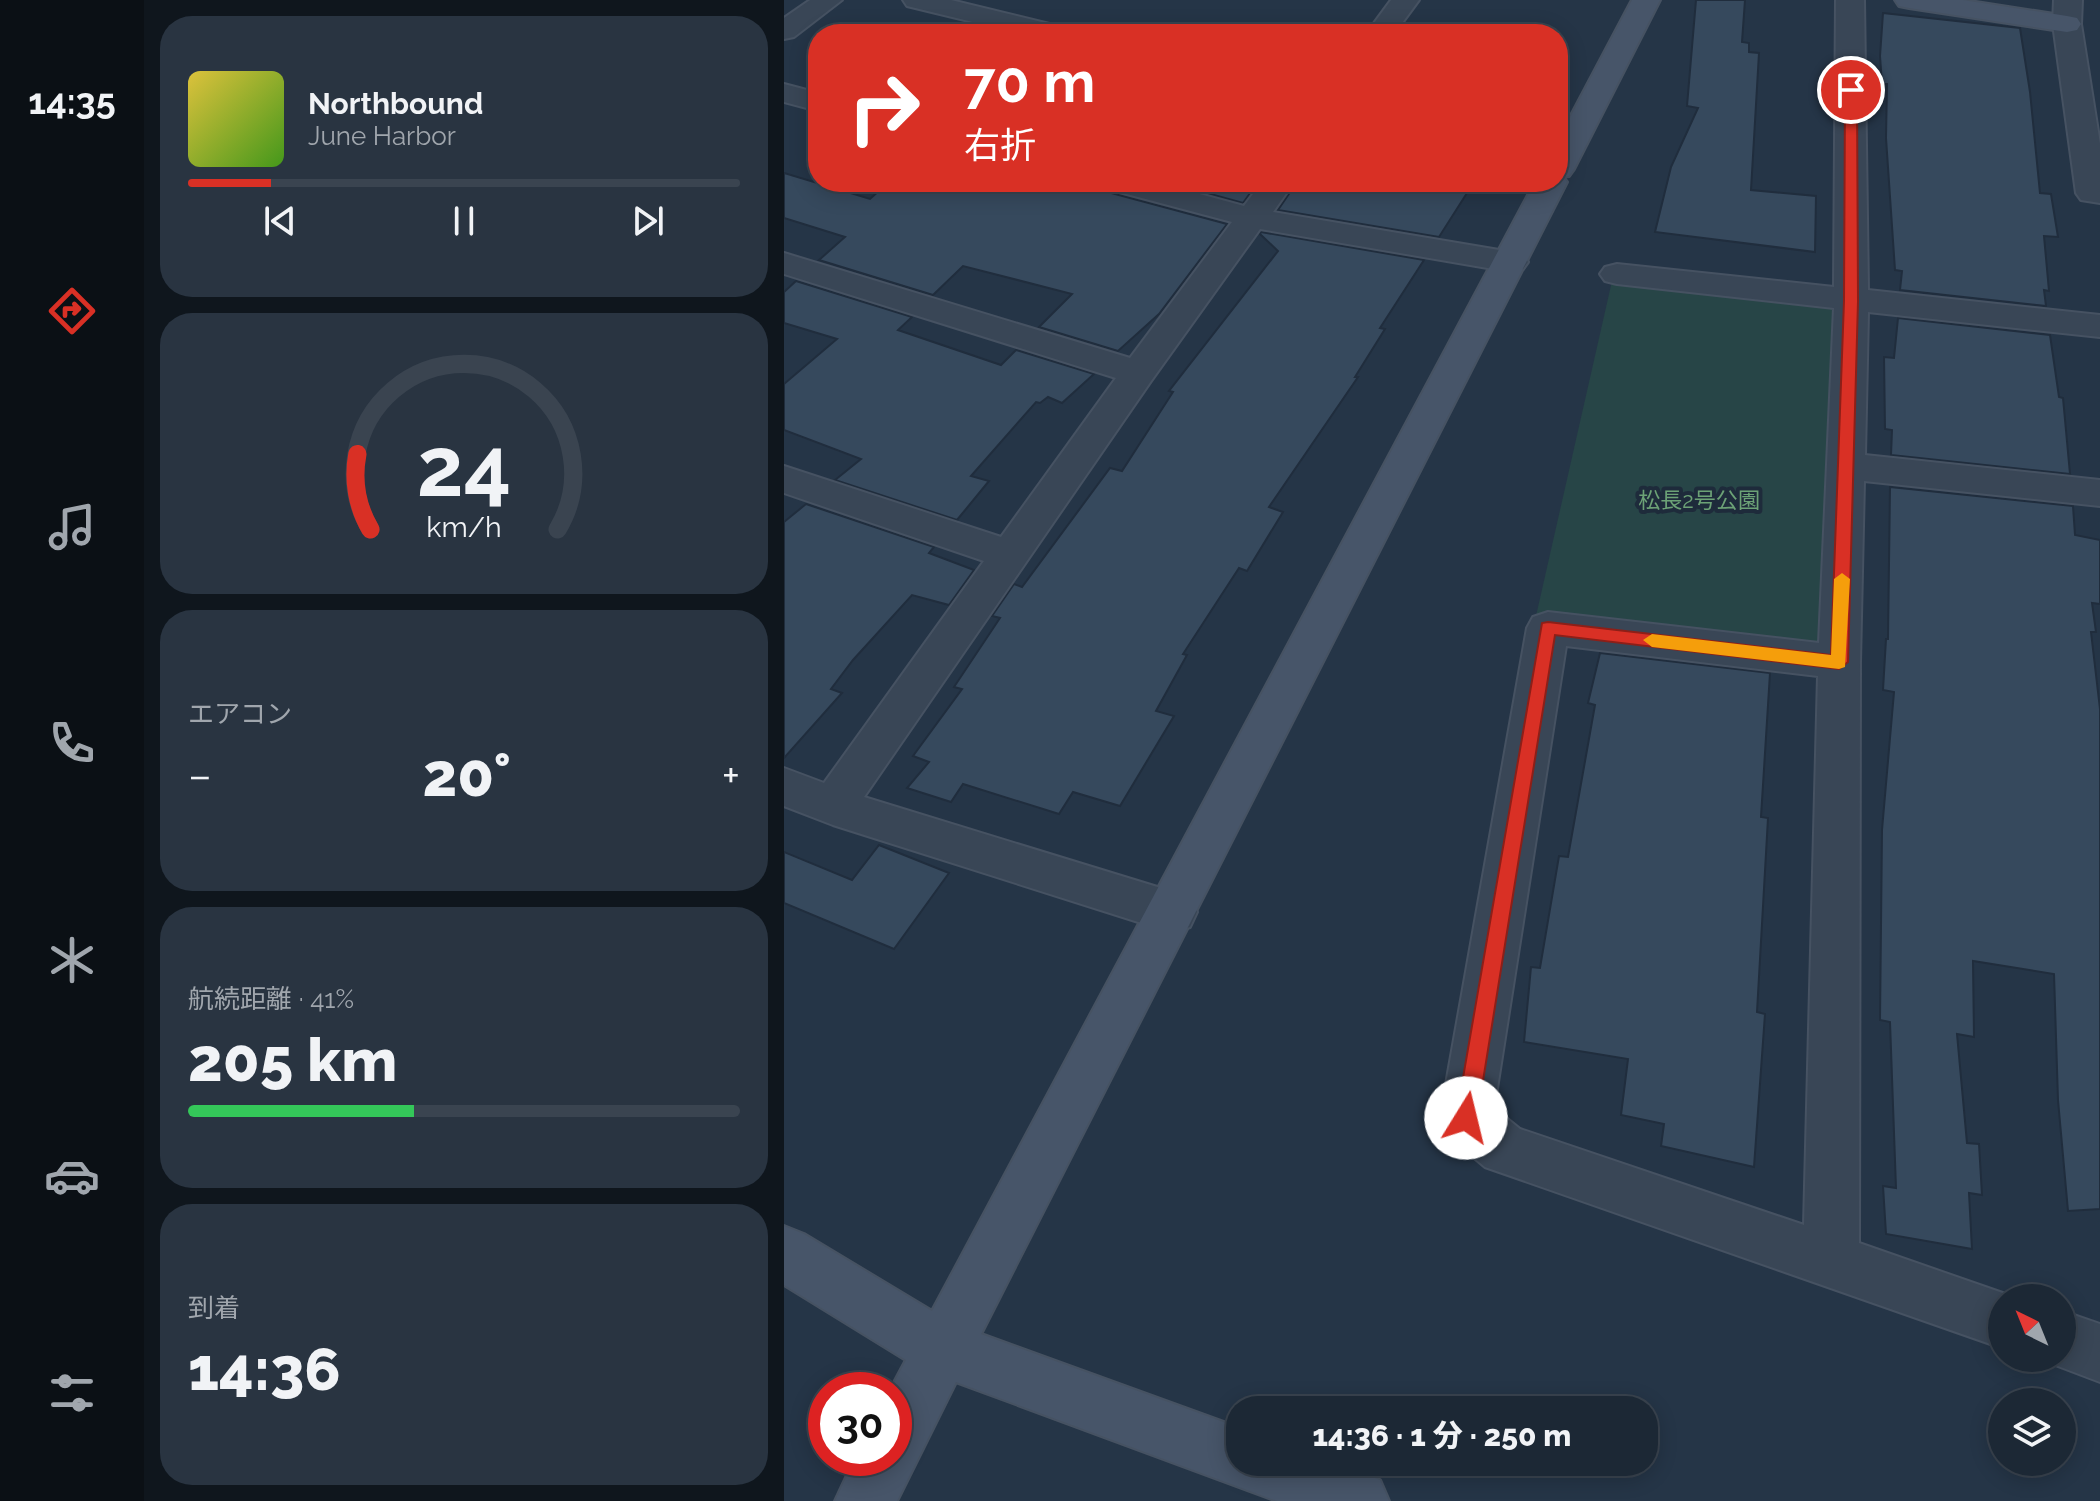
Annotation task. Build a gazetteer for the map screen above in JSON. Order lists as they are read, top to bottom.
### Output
{
  "parks": ["松長2号公園"],
  "north": "top left",
  "page": {
    "tabs": "14:35",
    "turn": ["70 m", "右折"],
    "song": ["Northbound", "June Harbor"],
    "tile": [
      "エアコン",
      ["航続距離 · 41%", "205 km"],
      ["到着", "14:36"]
    ],
    "heat": ["−", "20°", "+"],
    "limit": "30",
    "trip": "14:36 · 1 分 · 250 m",
    "gauge": ["24", "km/h"]
  }
}
